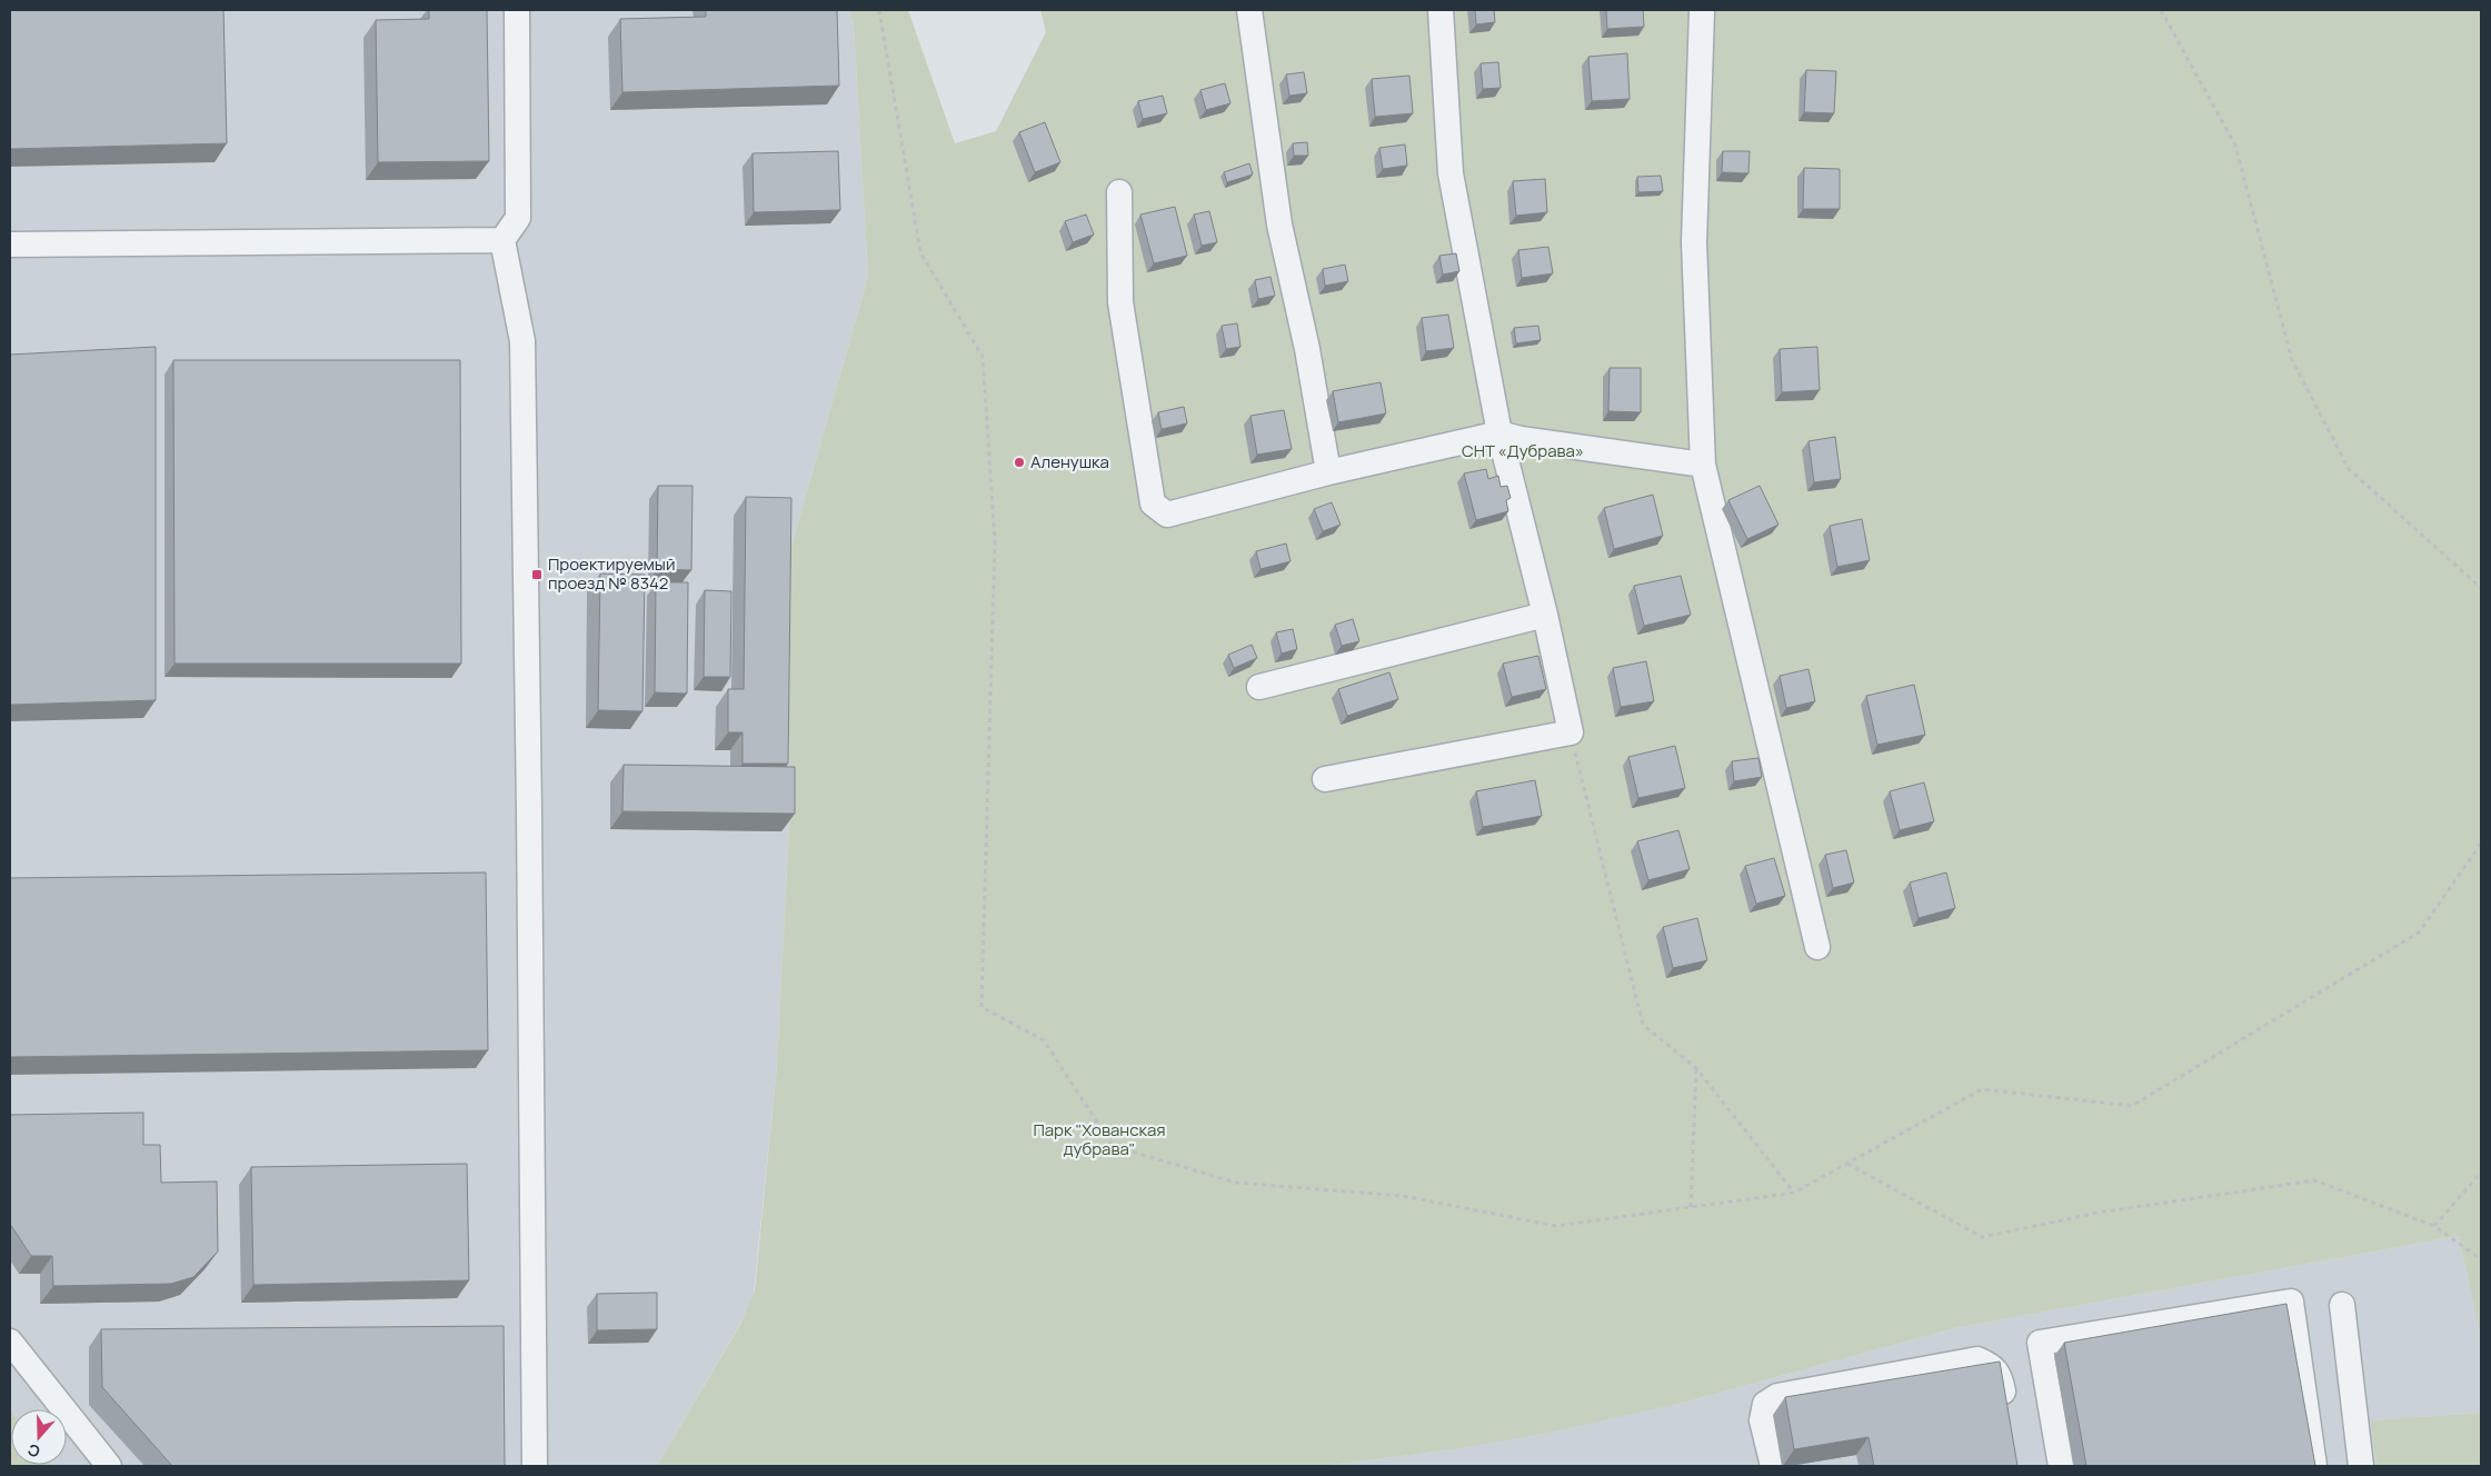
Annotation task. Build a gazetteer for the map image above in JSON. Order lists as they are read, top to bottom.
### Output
{
  "parks": ["СНТ «Дубрава»", "Парк \"Хованская дубрава\""],
  "places": {
    "other": ["Аленушка"],
    "transit": ["Проектируемый проезд № 8342"]
  },
  "north": "bottom"
}
